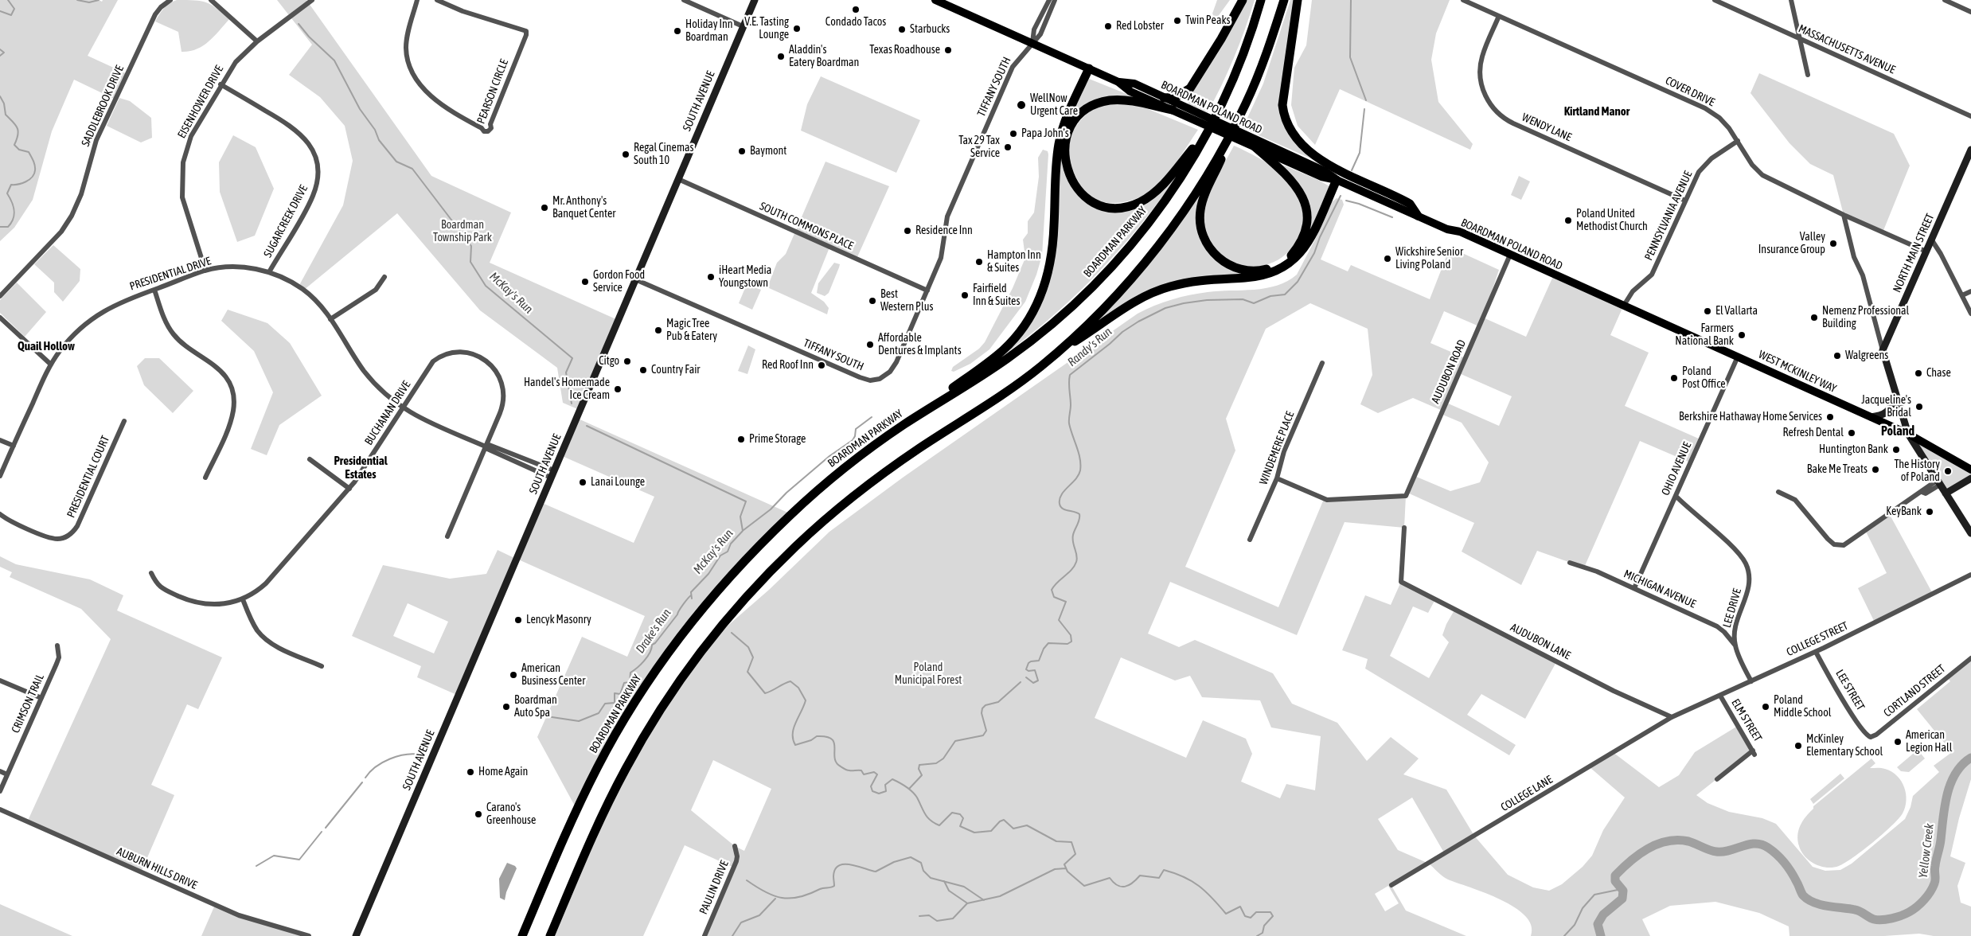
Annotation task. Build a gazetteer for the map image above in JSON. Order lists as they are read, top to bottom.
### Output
{
  "streets": {
    "highway": ["BOARDMAN PARKWAY"],
    "main road": [
      "SOUTH AVENUE",
      "BOARDMAN POLAND ROAD",
      "NORTH MAIN STREET",
      "WEST MCKINLEY WAY"
    ],
    "street": [
      "MASSACHUSETTS AVENUE",
      "TIFFANY SOUTH",
      "PEARSON CIRCLE",
      "COVER DRIVE",
      "EISENHOWER DRIVE",
      "SADDLEBROOK DRIVE",
      "WENDY LANE",
      "PENNSYLVANIA AVENUE",
      "SUGARCREEK DRIVE",
      "SOUTH COMMONS PLACE",
      "PRESIDENTIAL DRIVE",
      "AUDUBON ROAD",
      "BUCHANAN DRIVE",
      "WINDEMERE PLACE",
      "OHIO AVENUE",
      "PRESIDENTIAL COURT",
      "MICHIGAN AVENUE",
      "LEE DRIVE",
      "COLLEGE STREET",
      "AUDUBON LANE",
      "LEE STREET",
      "CORTLAND STREET",
      "CRIMSON TRAIL",
      "ELM STREET",
      "COLLEGE LANE",
      "AUBURN HILLS DRIVE",
      "PAULIN DRIVE"
    ]
  },
  "crossings": [
    ["TIFFANY SOUTH", "SOUTH AVENUE"],
    ["TIFFANY SOUTH", "BOARDMAN POLAND ROAD"],
    ["TIFFANY SOUTH", "SOUTH COMMONS PLACE"],
    ["COVER DRIVE", "WENDY LANE"],
    ["COVER DRIVE", "PENNSYLVANIA AVENUE"],
    ["COVER DRIVE", "NORTH MAIN STREET"],
    ["SOUTH AVENUE", "SOUTH COMMONS PLACE"],
    ["SOUTH AVENUE", "PRESIDENTIAL DRIVE"],
    ["EISENHOWER DRIVE", "SUGARCREEK DRIVE"],
    ["EISENHOWER DRIVE", "PRESIDENTIAL DRIVE"],
    ["BOARDMAN POLAND ROAD", "PENNSYLVANIA AVENUE"],
    ["BOARDMAN POLAND ROAD", "AUDUBON ROAD"],
    ["BOARDMAN POLAND ROAD", "WEST MCKINLEY WAY"],
    ["WENDY LANE", "PENNSYLVANIA AVENUE"],
    ["SUGARCREEK DRIVE", "PRESIDENTIAL DRIVE"],
    ["PRESIDENTIAL DRIVE", "BUCHANAN DRIVE"],
    ["AUDUBON ROAD", "WINDEMERE PLACE"],
    ["WEST MCKINLEY WAY", "OHIO AVENUE"],
    ["OHIO AVENUE", "MICHIGAN AVENUE"],
    ["OHIO AVENUE", "LEE DRIVE"],
    ["MICHIGAN AVENUE", "LEE DRIVE"],
    ["LEE DRIVE", "COLLEGE STREET"],
    ["COLLEGE STREET", "AUDUBON LANE"],
    ["COLLEGE STREET", "LEE STREET"],
    ["COLLEGE STREET", "ELM STREET"],
    ["COLLEGE STREET", "COLLEGE LANE"],
    ["AUDUBON LANE", "COLLEGE LANE"],
    ["LEE STREET", "CORTLAND STREET"]
  ],
  "districts": [
    "Kirtland Manor",
    "Quail Hollow",
    "Poland",
    "Presidential Estates"
  ],
  "water": [
    "McKay's Run",
    "Randy's Run",
    "Drake's Run",
    "Yellow Creek"
  ],
  "parks": ["Boardman Township Park", "Poland Municipal Forest"],
  "places": [
    "Condado Tacos",
    "Twin Peaks",
    "Red Lobster",
    "V.E. Tasting Lounge",
    "Starbucks",
    "Holiday Inn Boardman",
    "Texas Roadhouse",
    "Aladdin's Eatery Boardman",
    "WellNow Urgent Care",
    "Papa John's",
    "Tax 29 Tax Service",
    "Baymont",
    "Regal Cinemas South 10",
    "Mr. Anthony's Banquet Center",
    "Poland United Methodist Church",
    "Residence Inn",
    "Valley Insurance Group",
    "Wickshire Senior Living Poland",
    "Hampton Inn & Suites",
    "iHeart Media Youngstown",
    "Gordon Food Service",
    "Fairfield Inn & Suites",
    "Best Western Plus",
    "El Vallarta",
    "Nemenz Professional Building",
    "Magic Tree Pub & Eatery",
    "Farmers National Bank",
    "Affordable Dentures & Implants",
    "Walgreens",
    "Citgo",
    "Red Roof Inn",
    "Country Fair",
    "Chase",
    "Poland Post Office",
    "Handel's Homemade Ice Cream",
    "Jacqueline's Bridal",
    "Berkshire Hathaway Home Services",
    "Refresh Dental",
    "Prime Storage",
    "Huntington Bank",
    "Bake Me Treats",
    "The History of Poland",
    "Lanai Lounge",
    "KeyBank",
    "Lencyk Masonry",
    "American Business Center",
    "Boardman Auto Spa",
    "Poland Middle School",
    "American Legion Hall",
    "McKinley Elementary School",
    "Home Again",
    "Carano's Greenhouse"
  ]
}
